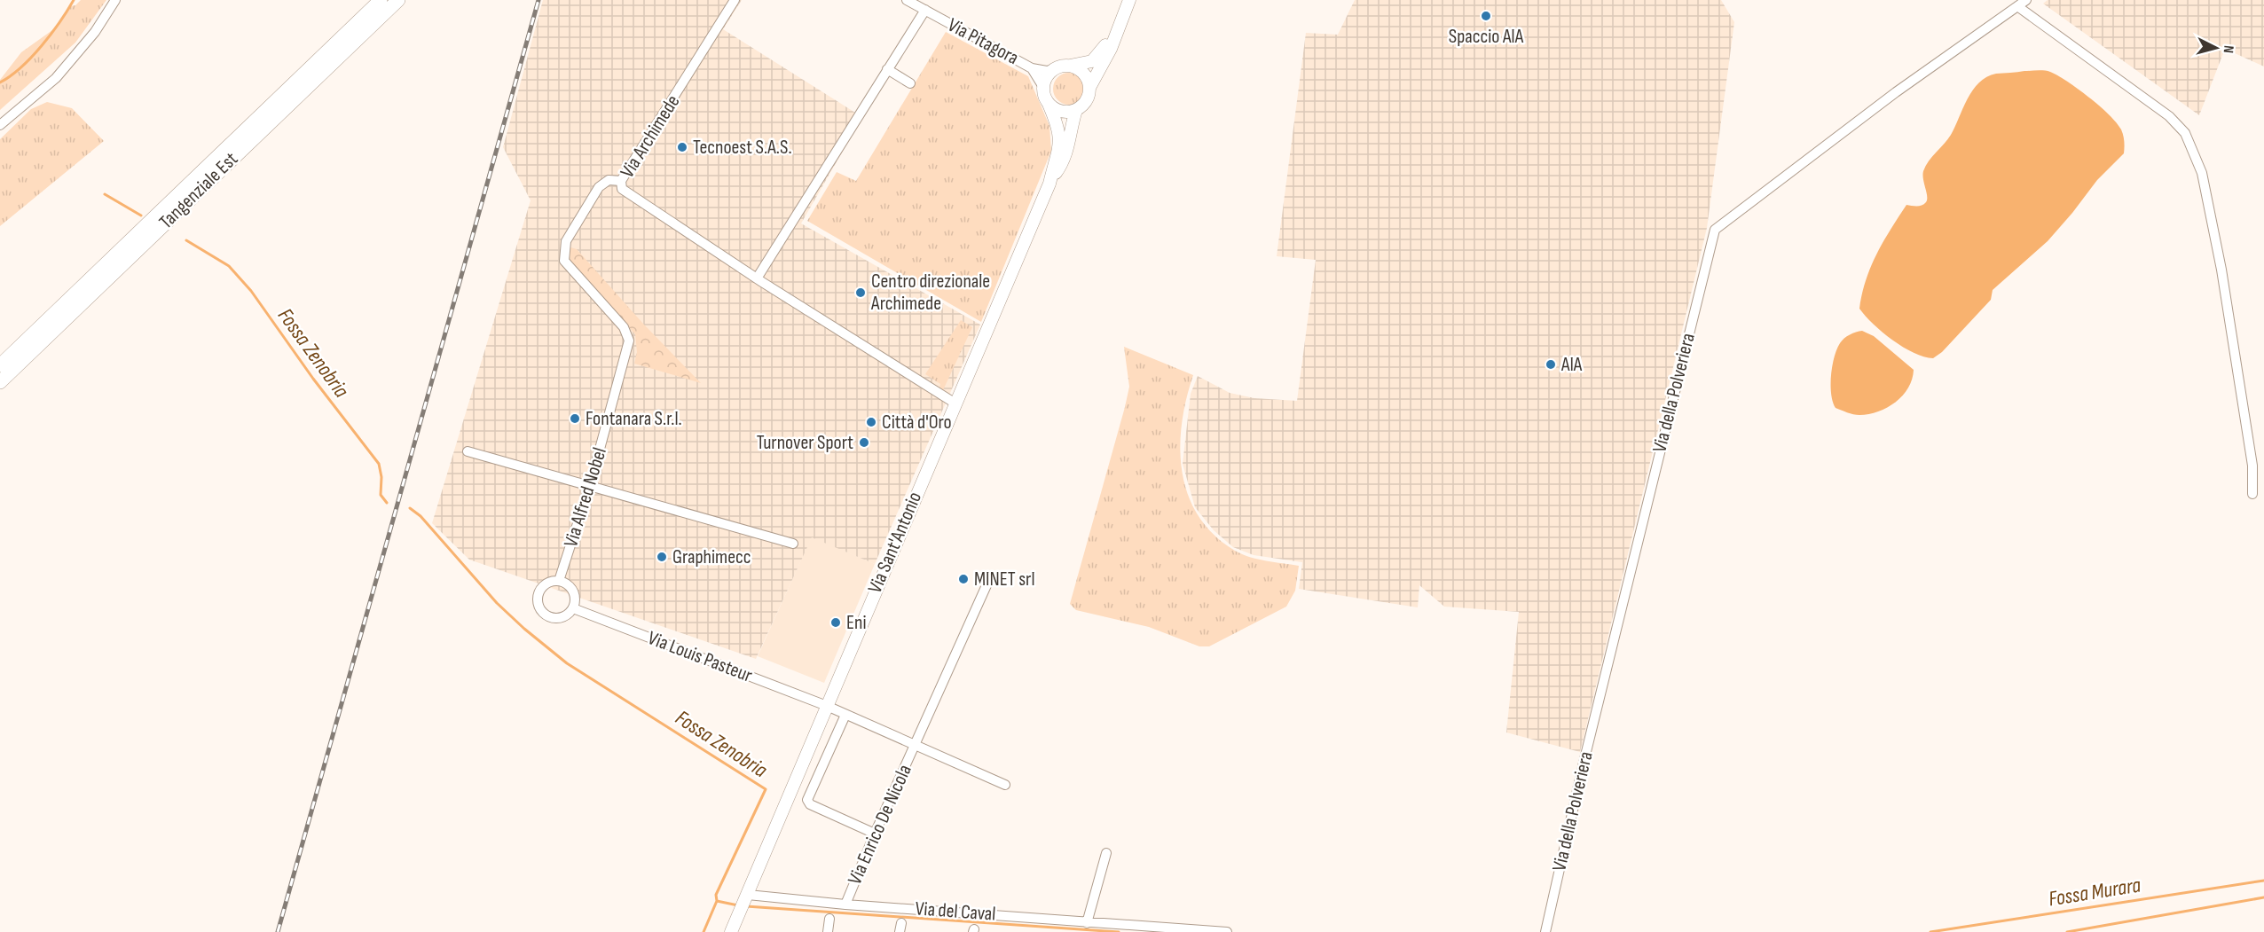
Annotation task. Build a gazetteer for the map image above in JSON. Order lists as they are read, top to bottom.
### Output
{
  "streets": {
    "highway": ["Tangenziale Est"],
    "main road": ["Via Sant'Antonio"],
    "street": [
      "Via Pitagora",
      "Via Archimede",
      "Via della Polveriera",
      "Via Alfred Nobel",
      "Via Louis Pasteur",
      "Via Enrico De Nicola",
      "Via del Caval"
    ]
  },
  "crossings": [
    ["Via Pitagora", "Via Sant'Antonio"],
    ["Via Archimede", "Via Alfred Nobel"],
    ["Via Archimede", "Via Sant'Antonio"],
    ["Via Alfred Nobel", "Via Louis Pasteur"],
    ["Via Sant'Antonio", "Via Louis Pasteur"],
    ["Via Sant'Antonio", "Via del Caval"],
    ["Via Louis Pasteur", "Via Enrico De Nicola"],
    ["Via Enrico De Nicola", "Via del Caval"]
  ],
  "water": ["Fossa Zenobria", "Fossa Murara"],
  "places": [
    "Spaccio AIA",
    "Tecnoest S.A.S.",
    "Centro direzionale Archimede",
    "AIA",
    "Fontanara S.r.l.",
    "Città d'Oro",
    "Turnover Sport",
    "Graphimecc",
    "MINET srl",
    "Eni"
  ],
  "north": "right"
}
